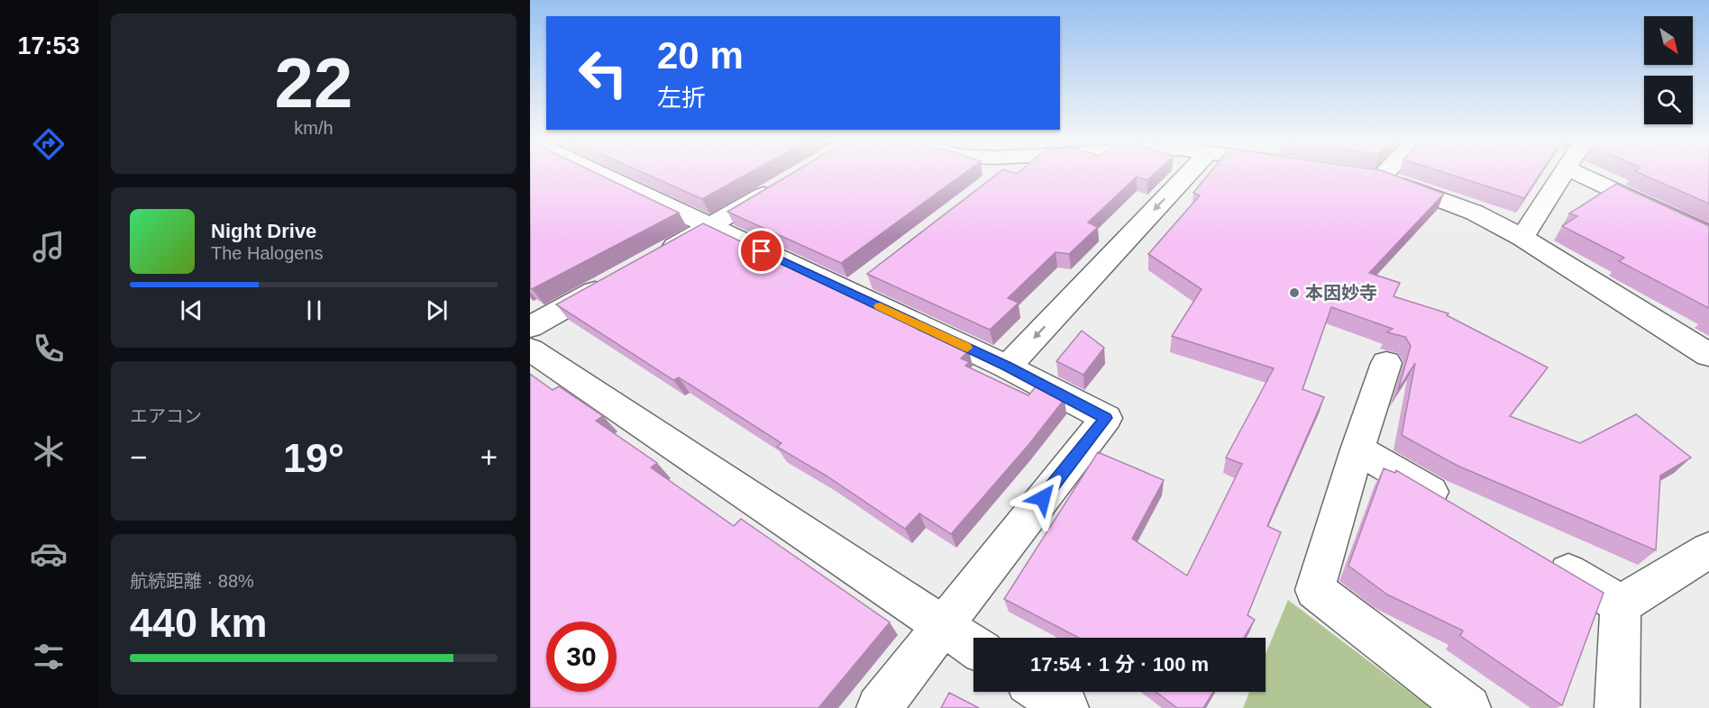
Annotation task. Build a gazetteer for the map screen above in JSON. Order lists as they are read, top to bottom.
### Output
{
  "places": ["本因妙寺"],
  "north": "bottom right",
  "page": {
    "tabs": "17:53",
    "tile": [
      ["22", "km/h"],
      "エアコン",
      ["航続距離 · 88%", "440 km"]
    ],
    "turn": ["20 m", "左折"],
    "song": ["Night Drive", "The Halogens"],
    "heat": ["−", "19°", "+"],
    "limit": "30",
    "trip": "17:54 · 1 分 · 100 m"
  }
}
